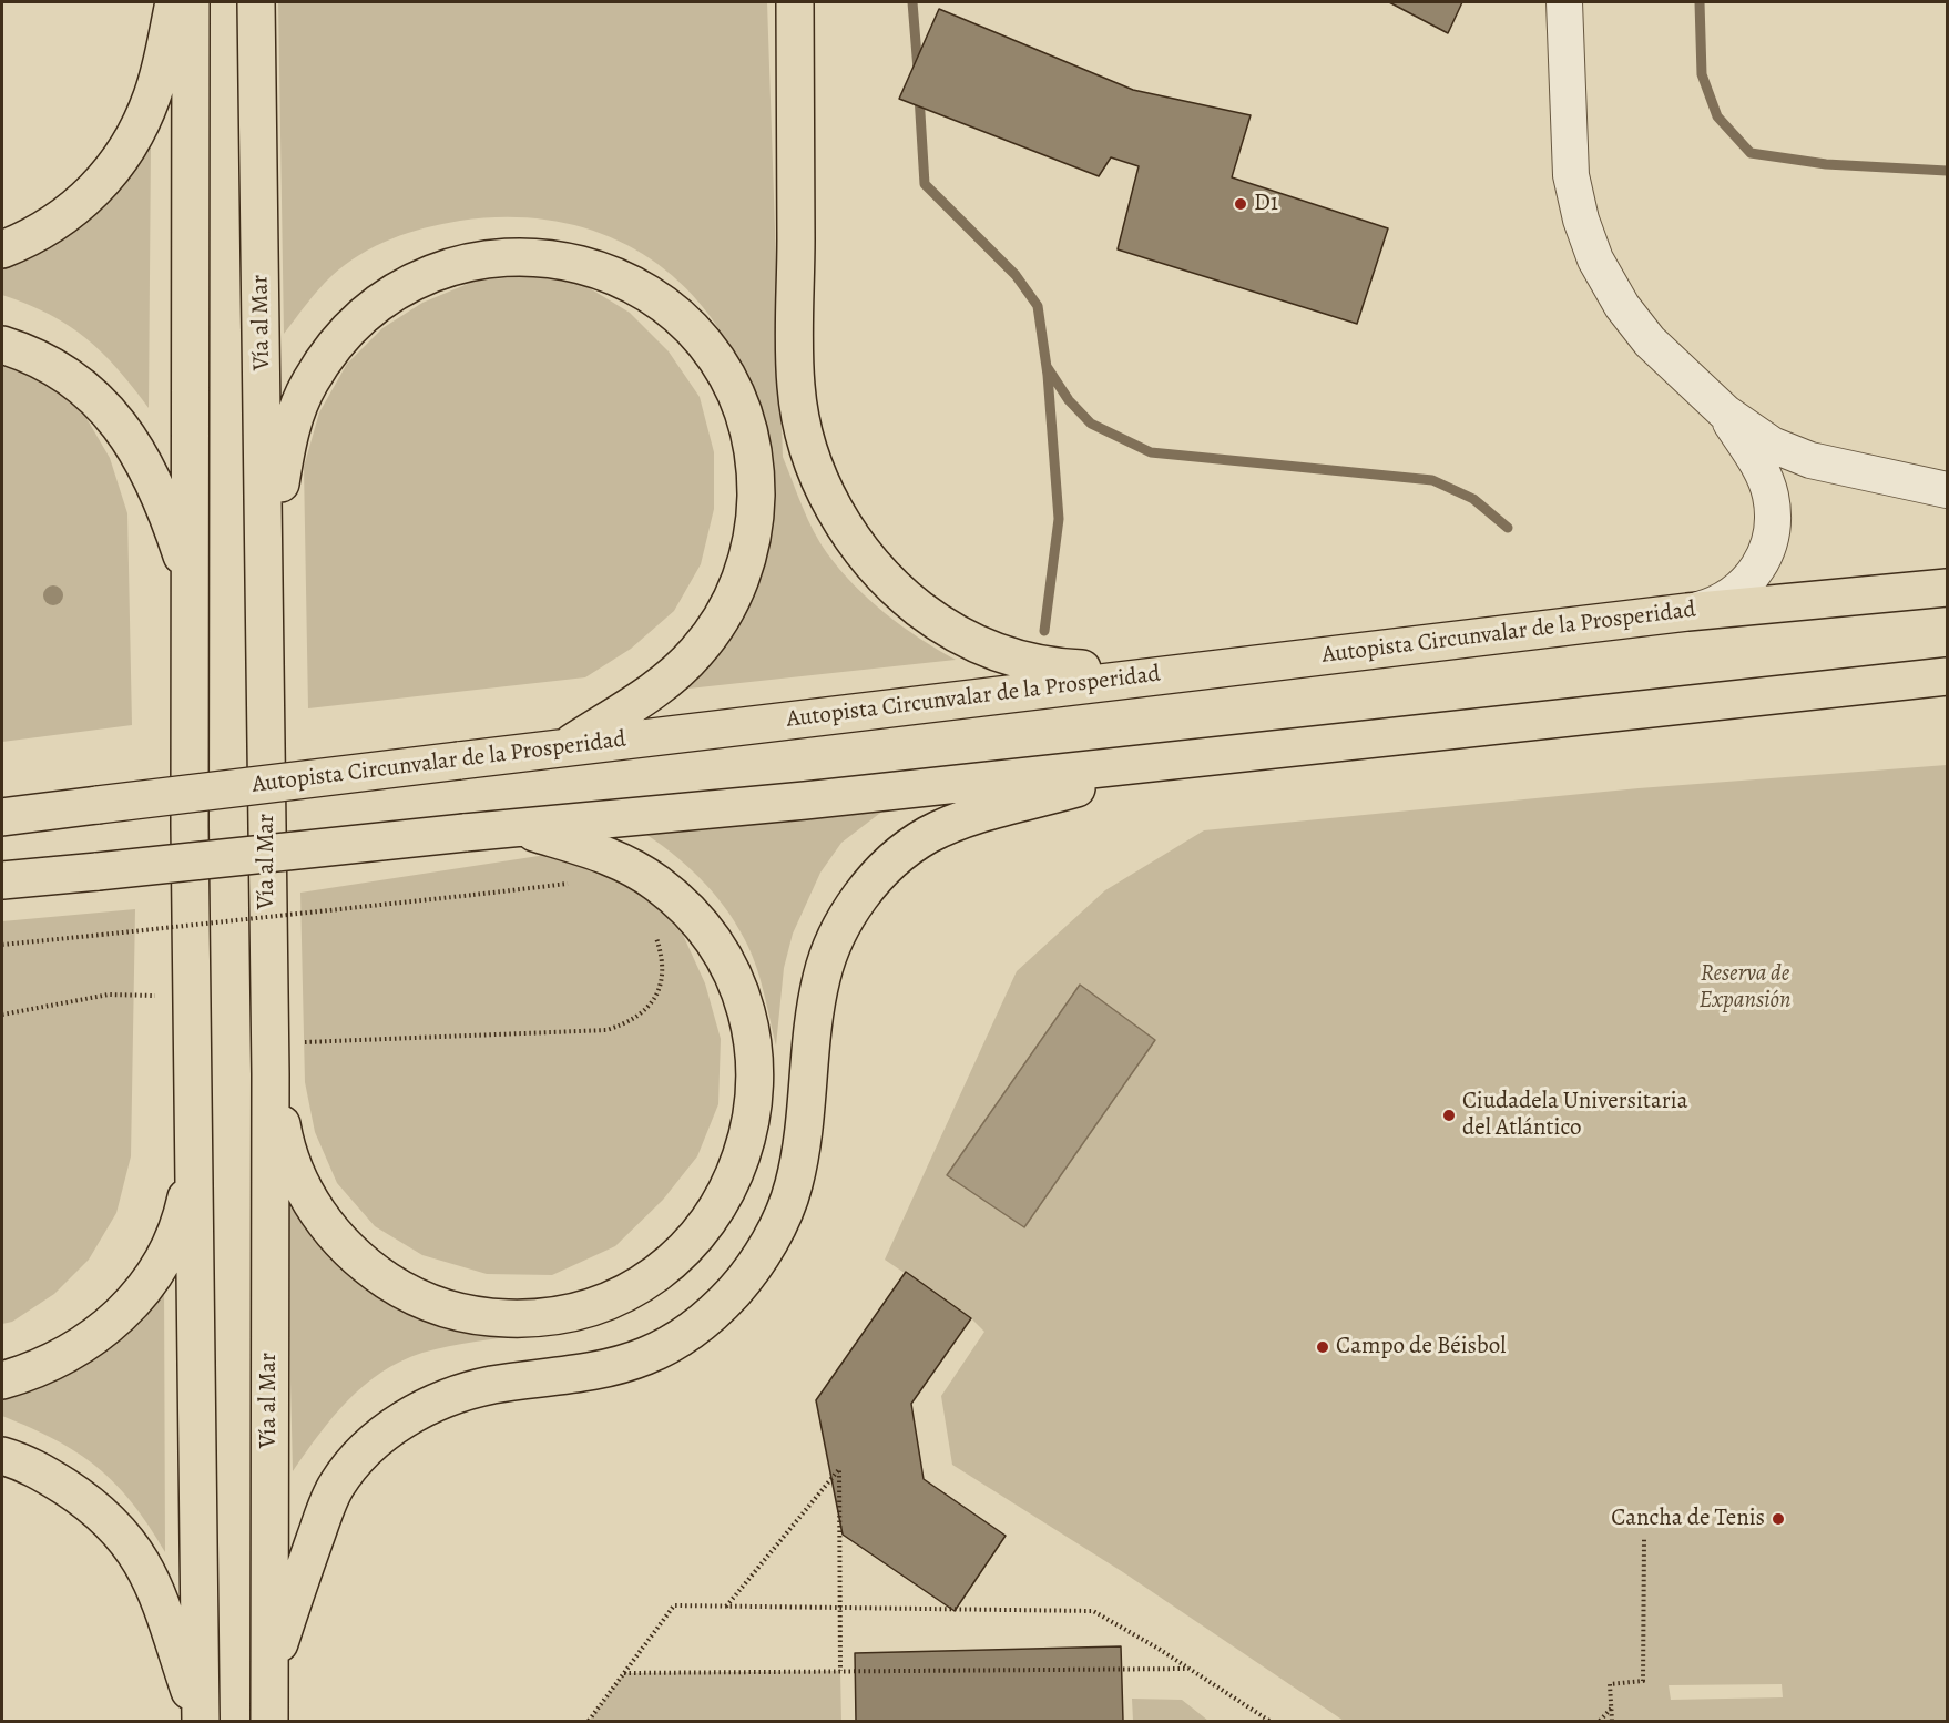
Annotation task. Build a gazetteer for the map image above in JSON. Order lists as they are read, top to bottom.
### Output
{
  "streets": {
    "highway": ["Vía al Mar", "Autopista Circunvalar de la Prosperidad"]
  },
  "parks": ["Reserva de Expansión"],
  "places": [
    "D1",
    "Ciudadela Universitaria del Atlántico",
    "Campo de Béisbol",
    "Cancha de Tenis"
  ]
}
